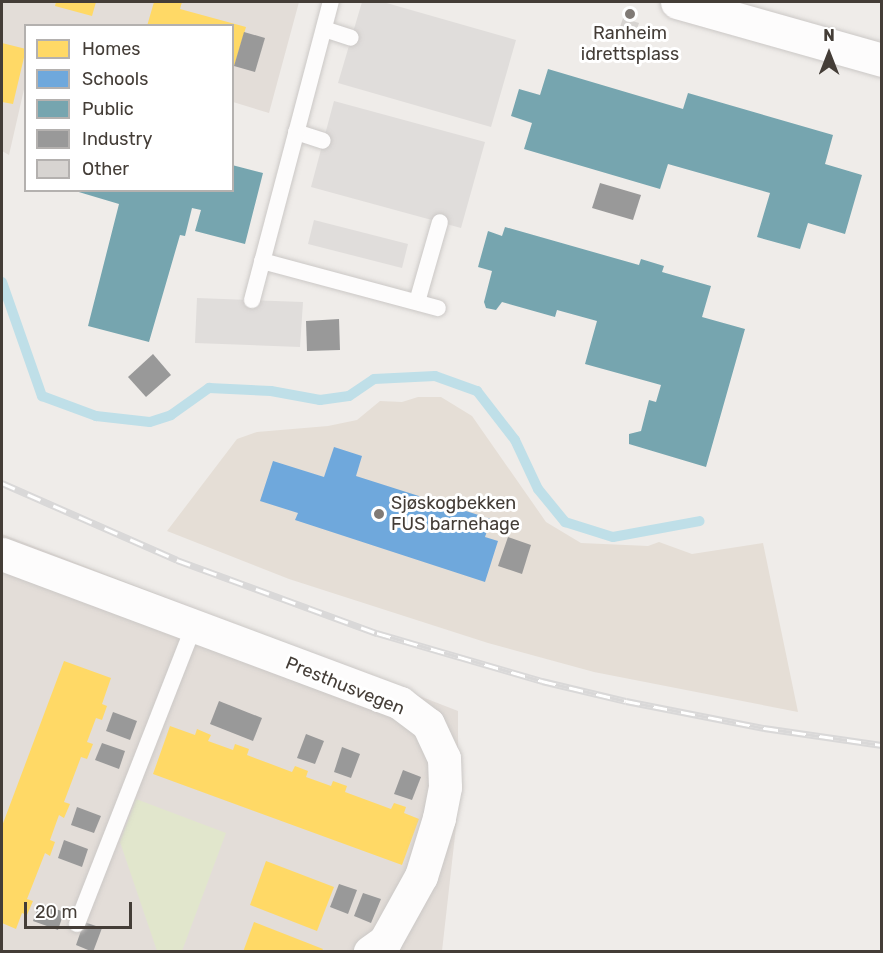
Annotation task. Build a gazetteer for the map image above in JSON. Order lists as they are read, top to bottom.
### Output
{
  "streets": {
    "street": ["Presthusvegen"]
  },
  "places": ["Ranheim idrettsplass", "Sjøskogbekken FUS barnehage"],
  "legend": [
    "Homes",
    "Schools",
    "Public",
    "Industry",
    "Other"
  ],
  "scale_bar": "20 m",
  "north": "top"
}
